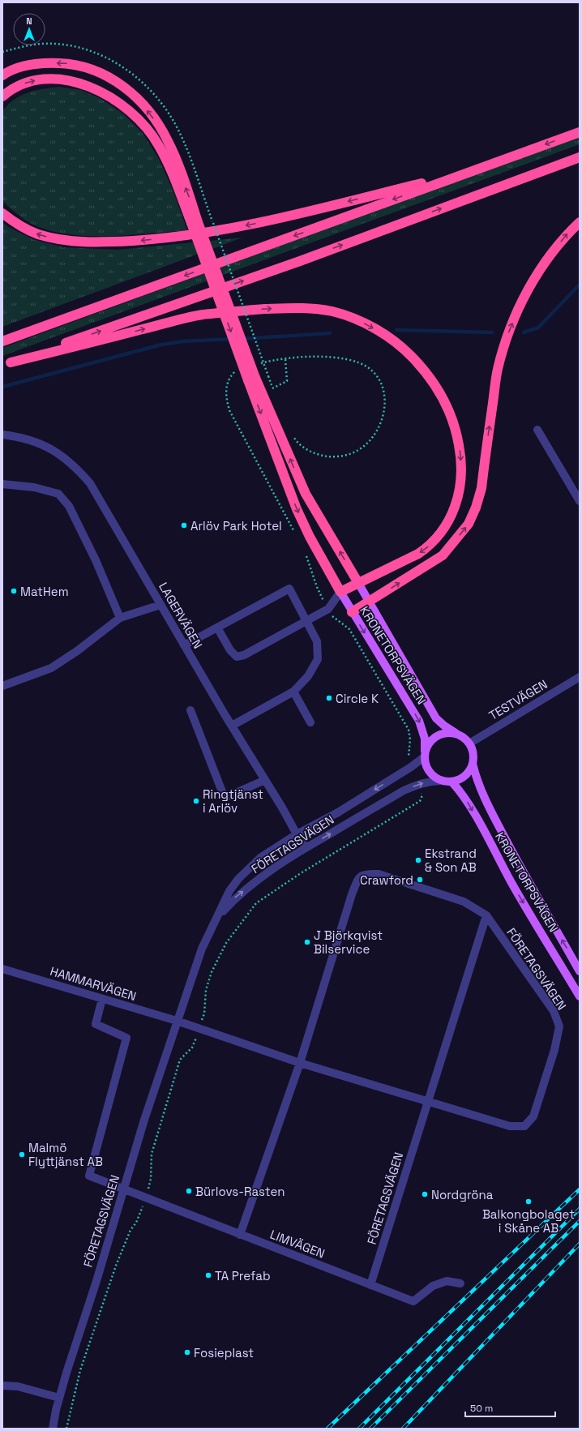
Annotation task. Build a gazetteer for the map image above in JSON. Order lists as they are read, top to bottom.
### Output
{
  "streets": {
    "main road": ["KRONETORPSVÄGEN"],
    "street": [
      "LAGERVÄGEN",
      "TESTVÄGEN",
      "FÖRETAGSVÄGEN",
      "HAMMARVÄGEN",
      "LIMVÄGEN"
    ]
  },
  "crossings": [
    ["LAGERVÄGEN", "FÖRETAGSVÄGEN"],
    ["KRONETORPSVÄGEN", "TESTVÄGEN"],
    ["KRONETORPSVÄGEN", "FÖRETAGSVÄGEN"],
    ["TESTVÄGEN", "FÖRETAGSVÄGEN"],
    ["FÖRETAGSVÄGEN", "HAMMARVÄGEN"],
    ["FÖRETAGSVÄGEN", "LIMVÄGEN"],
    ["HAMMARVÄGEN", "LIMVÄGEN"]
  ],
  "places": [
    "Arlöv Park Hotel",
    "MatHem",
    "Circle K",
    "Ringtjänst i Arlöv",
    "Ekstrand & Son AB",
    "Crawford",
    "J Björkqvist Bilservice",
    "Malmö Flyttjänst AB",
    "Bürlovs-Rasten",
    "Nordgröna",
    "Balkongbolaget i Skåne AB",
    "TA Prefab",
    "Fosieplast"
  ],
  "scale_bar": "50 m",
  "north": "top"
}
